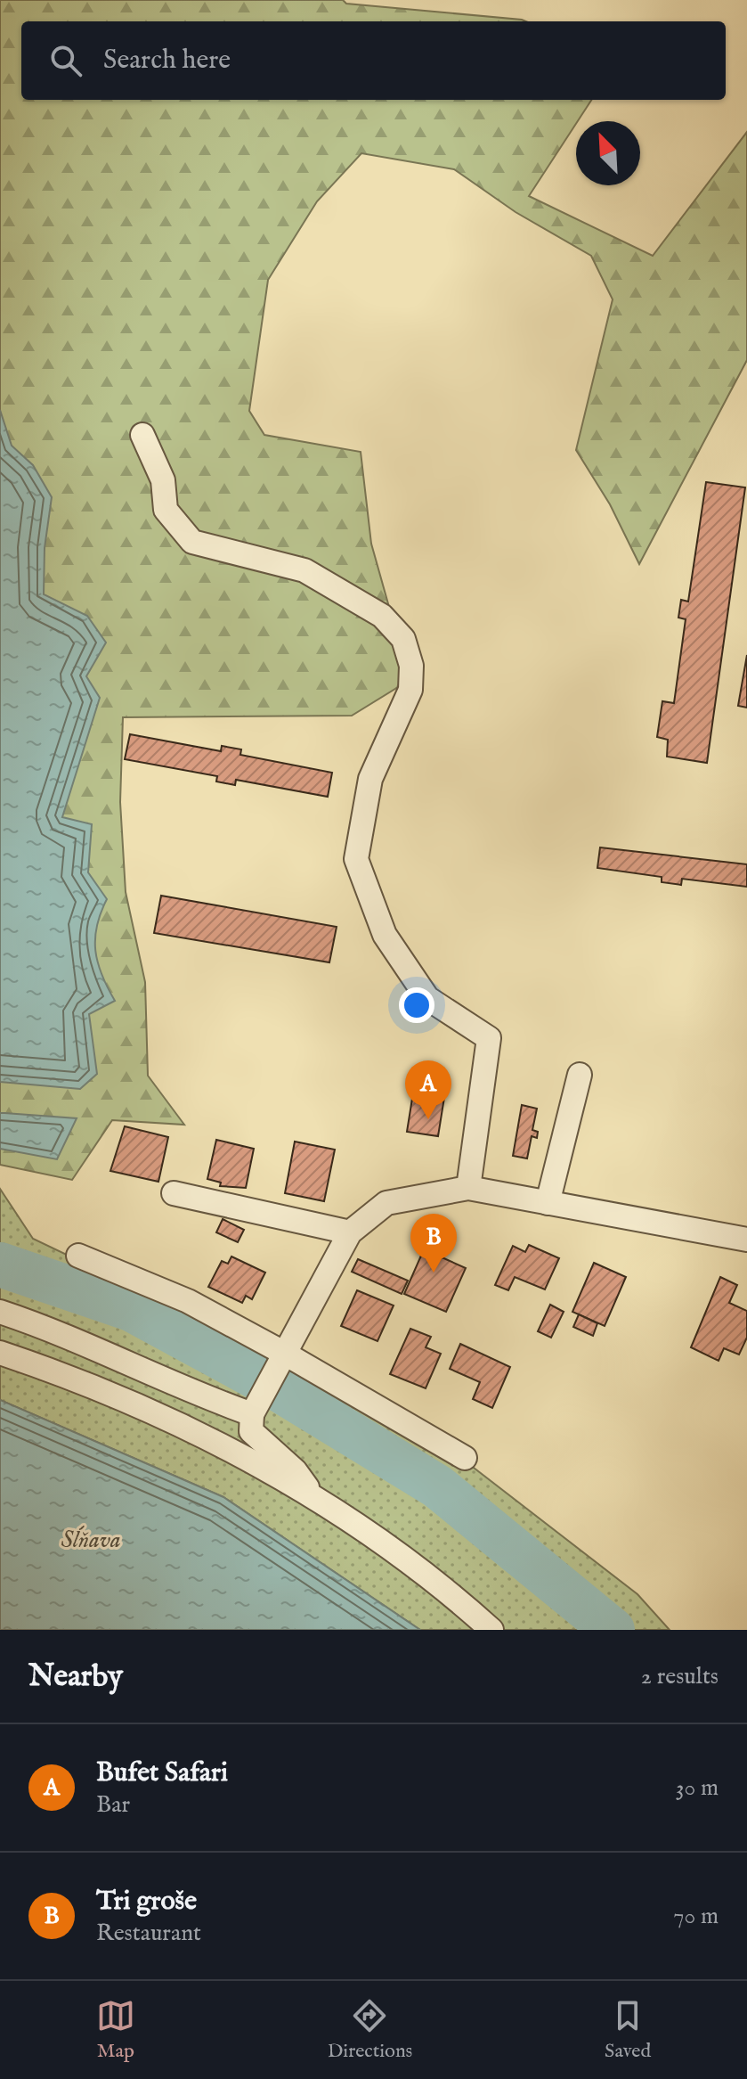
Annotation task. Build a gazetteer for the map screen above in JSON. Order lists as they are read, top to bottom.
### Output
{
  "water": ["Sĺňava"],
  "north": "top left",
  "page": {
    "search": "Search here",
    "pins": ["A", "B"],
    "heading": ["Nearby", "2 results"],
    "list": [
      {
        "mark": "A",
        "name": "Bufet Safari",
        "note": "Bar",
        "value": "30 m"
      },
      {
        "mark": "B",
        "name": "Tri groše",
        "note": "Restaurant",
        "value": "70 m"
      }
    ],
    "nav": ["Map", "Directions", "Saved"]
  }
}
